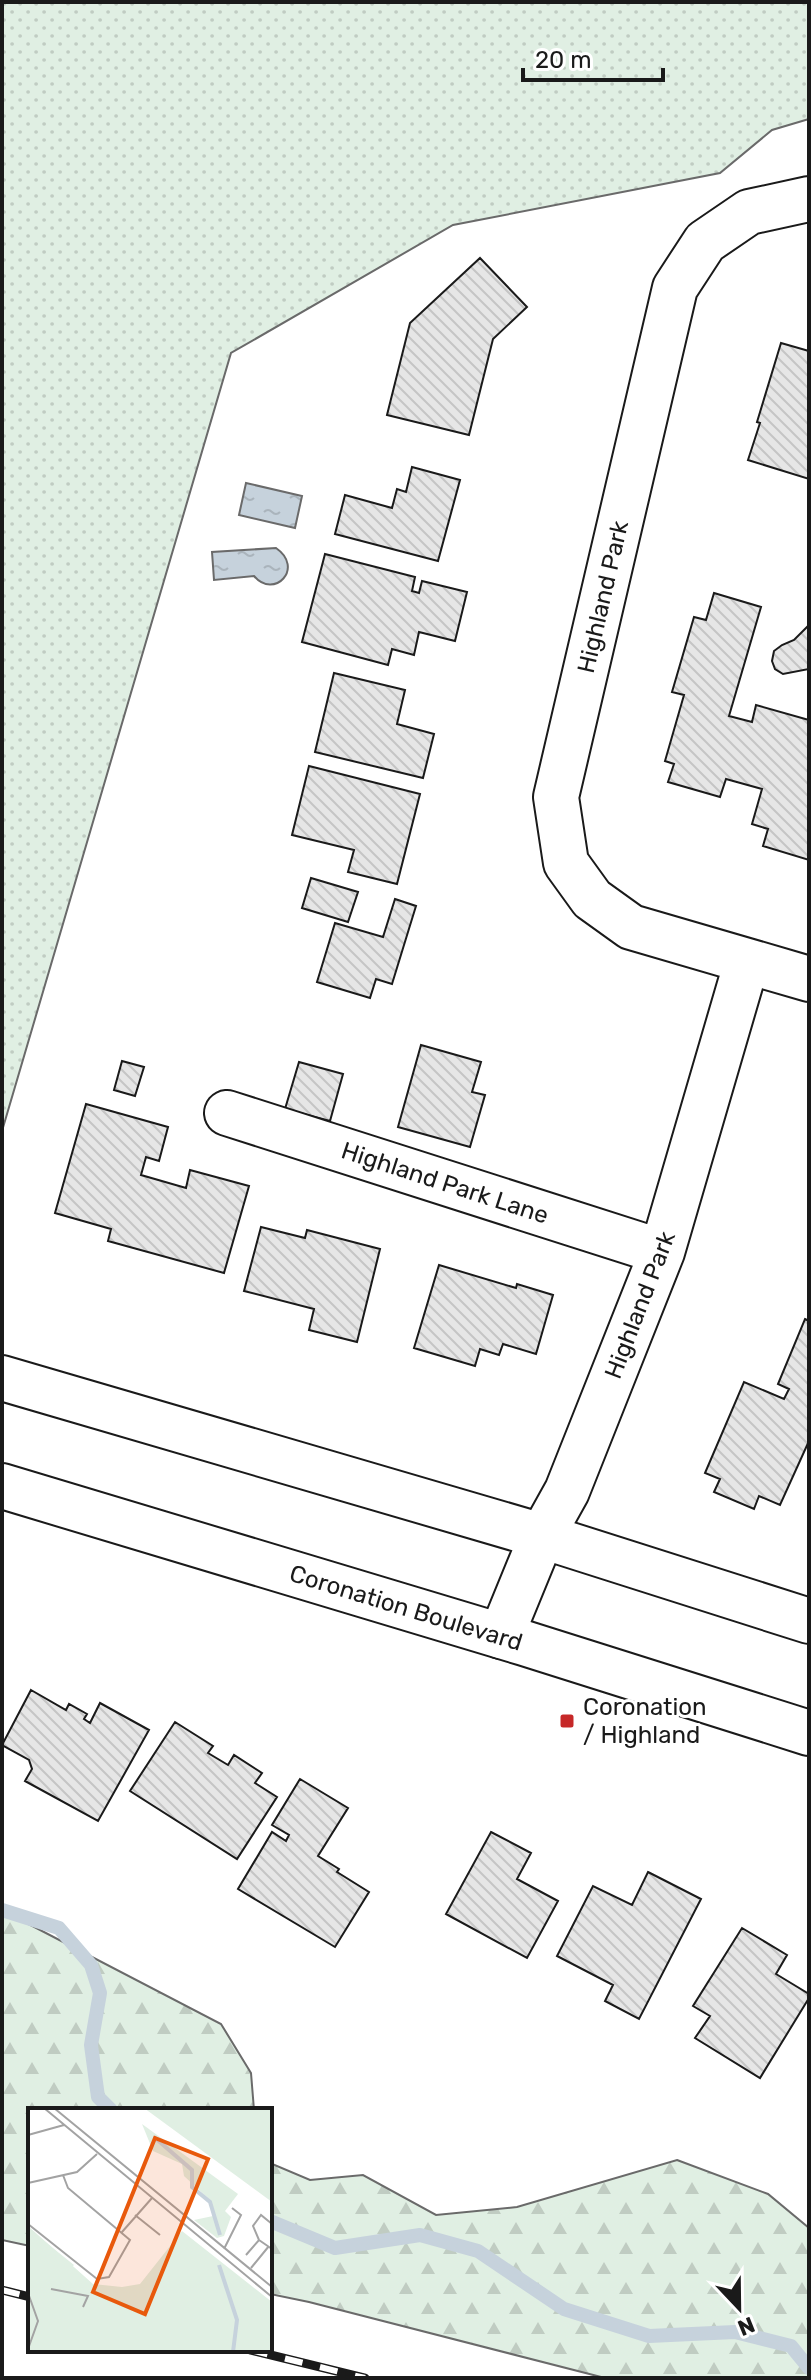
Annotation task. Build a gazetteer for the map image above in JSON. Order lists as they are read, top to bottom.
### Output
{
  "streets": {
    "street": ["Highland Park", "Highland Park Lane", "Coronation Boulevard"]
  },
  "crossings": [
    ["Highland Park", "Highland Park Lane"],
    ["Highland Park", "Coronation Boulevard"]
  ],
  "places": {
    "transit": ["Coronation / Highland"]
  },
  "scale_bar": "20 m",
  "north": "bottom"
}
